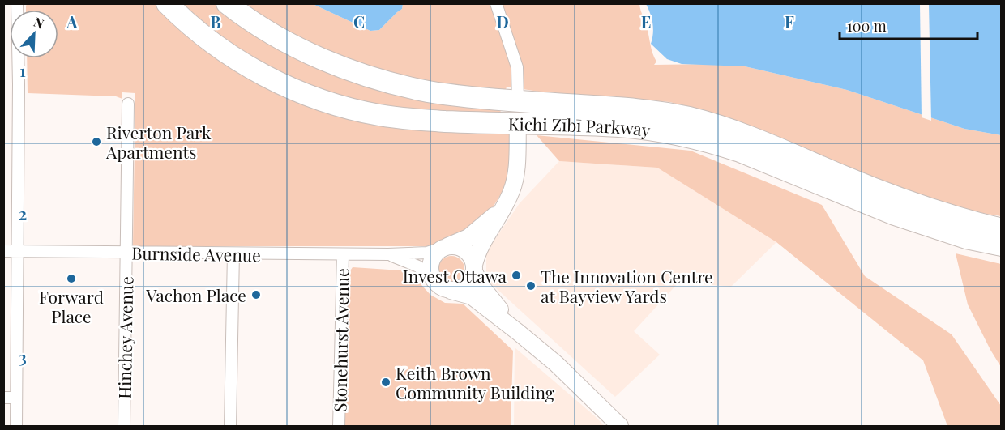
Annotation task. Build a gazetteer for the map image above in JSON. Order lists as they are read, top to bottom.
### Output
{
  "streets": {
    "highway": ["Kichi Zībī Parkway"],
    "street": ["Burnside Avenue", "Hinchey Avenue", "Stonehurst Avenue"]
  },
  "crossings": [
    ["Burnside Avenue", "Hinchey Avenue"],
    ["Burnside Avenue", "Stonehurst Avenue"]
  ],
  "places": [
    "Riverton Park Apartments",
    "Invest Ottawa",
    "Forward Place",
    "The Innovation Centre at Bayview Yards",
    "Vachon Place",
    "Keith Brown Community Building"
  ],
  "scale_bar": "100 m",
  "north": "top right",
  "grid": {
    "columns": [
      "A",
      "B",
      "C",
      "D",
      "E",
      "F"
    ],
    "rows": ["1", "2", "3"]
  }
}
